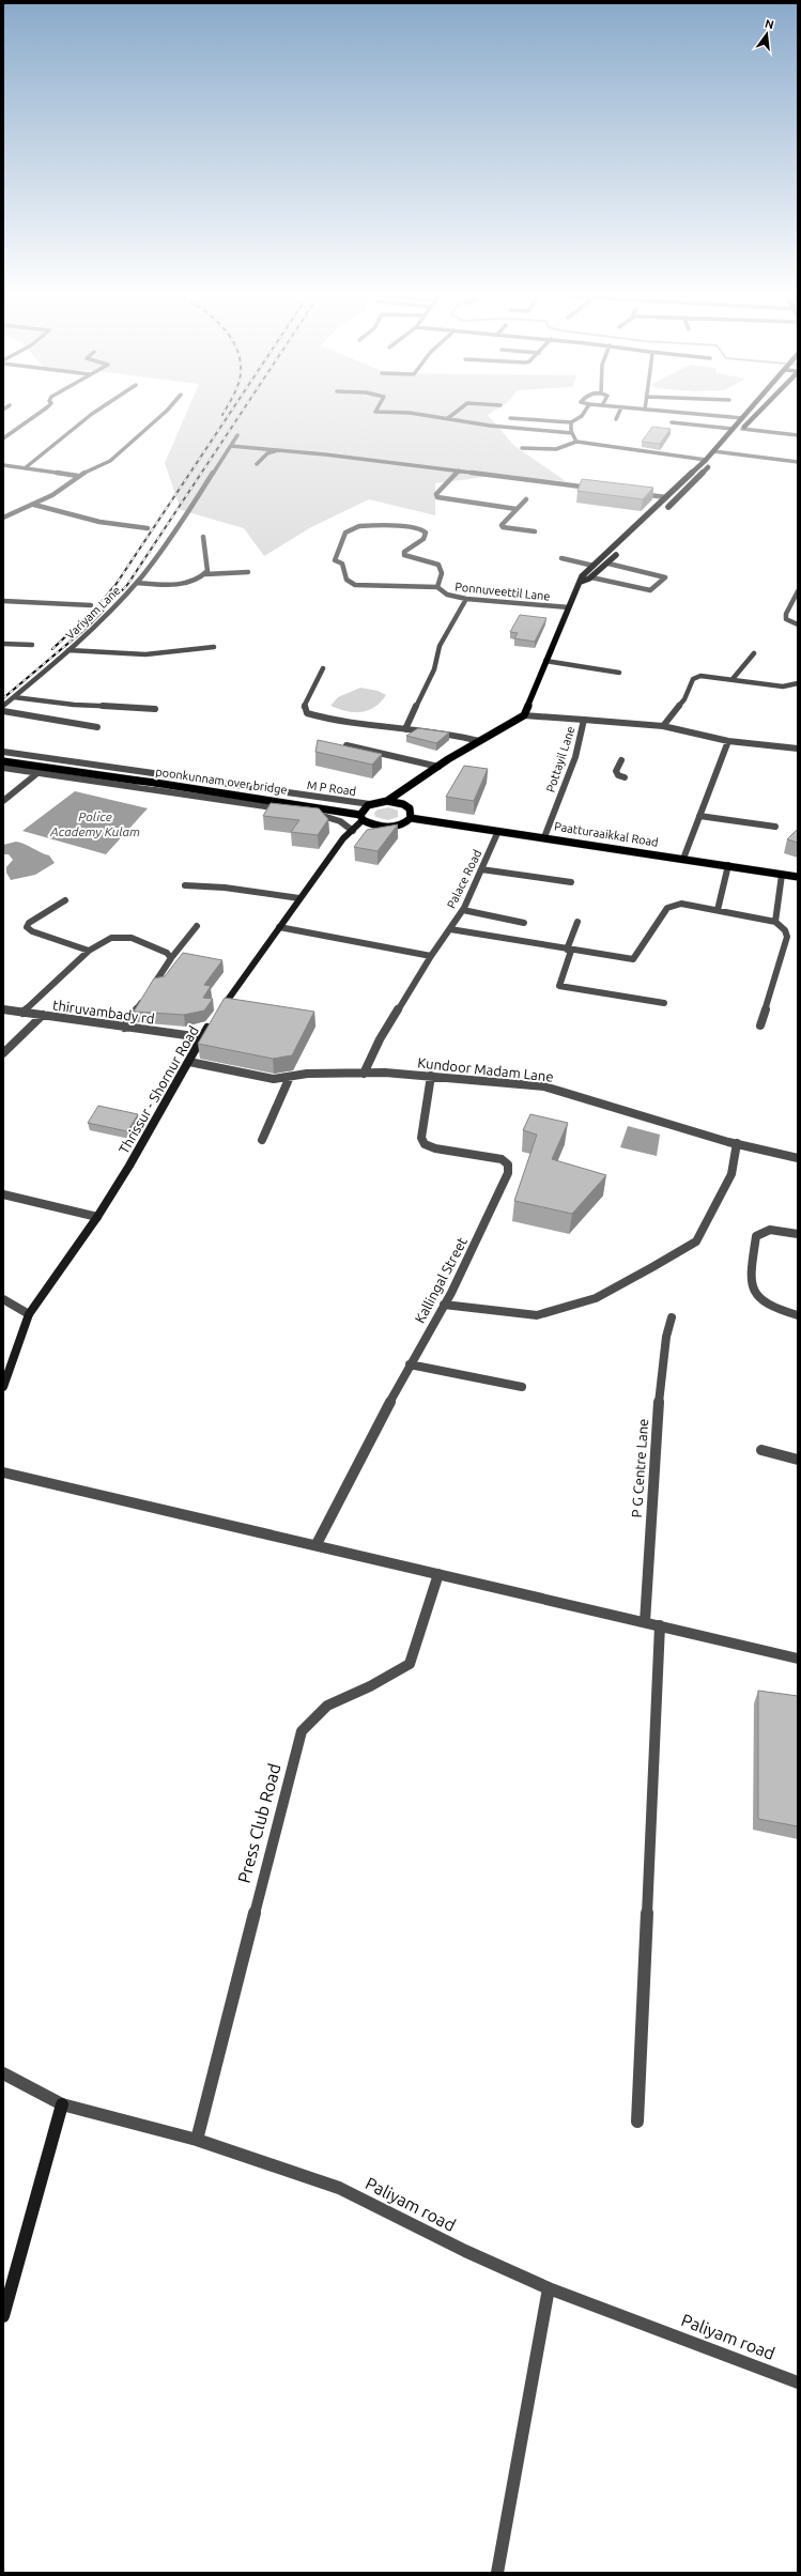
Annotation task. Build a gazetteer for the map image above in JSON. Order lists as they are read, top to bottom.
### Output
{
  "streets": {
    "main road": ["poonkunnam over bridge", "Paatturaaikkal Road", "Thrissur - Shornur Road"],
    "street": [
      "Ponnuveettil Lane",
      "Variyam Lane",
      "Pottayil Lane",
      "M P Road",
      "Palace Road",
      "thiruvambady rd",
      "Kundoor Madam Lane",
      "Kallingal Street",
      "P G Centre Lane",
      "Press Club Road",
      "Paliyam road"
    ]
  },
  "crossings": [
    ["Pottayil Lane", "Paatturaaikkal Road"],
    ["poonkunnam over bridge", "M P Road"],
    ["poonkunnam over bridge", "Thrissur - Shornur Road"],
    ["M P Road", "Thrissur - Shornur Road"],
    ["Paatturaaikkal Road", "Palace Road"],
    ["Palace Road", "Kundoor Madam Lane"],
    ["thiruvambady rd", "Thrissur - Shornur Road"],
    ["Kundoor Madam Lane", "Thrissur - Shornur Road"],
    ["Kundoor Madam Lane", "Kallingal Street"],
    ["Press Club Road", "Paliyam road"]
  ],
  "water": ["Police Academy Kulam"],
  "north": "top"
}
